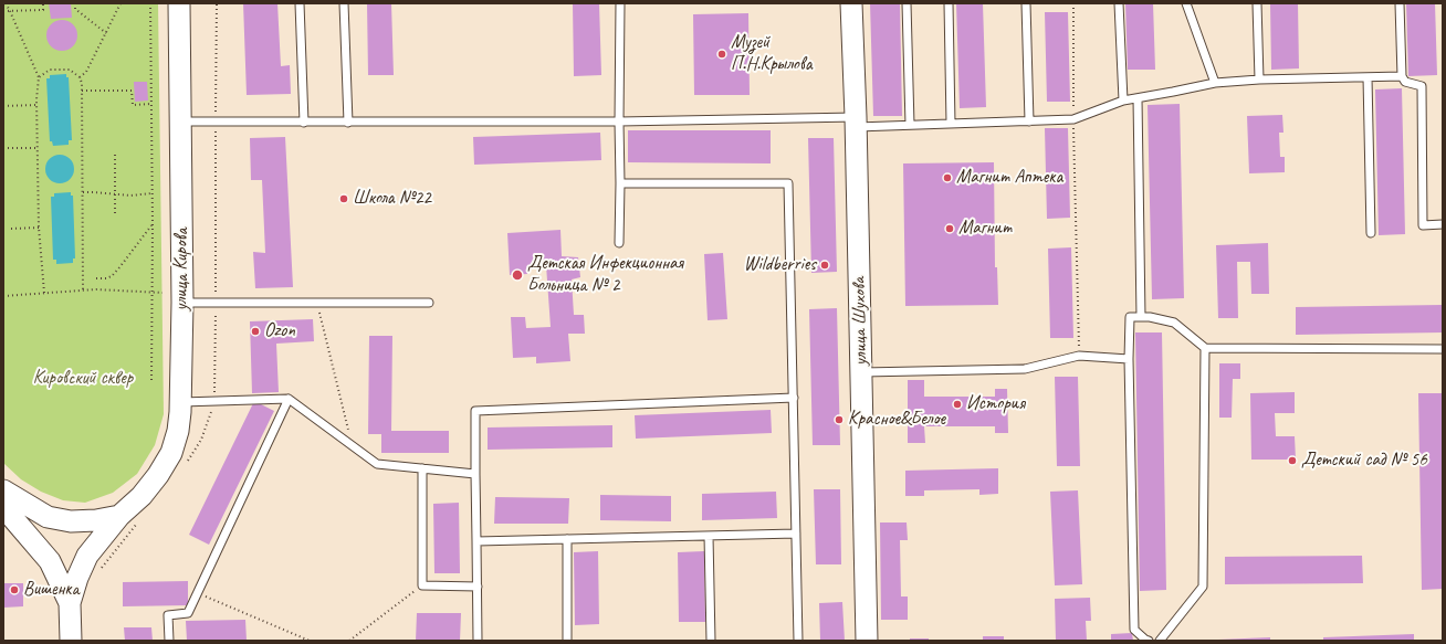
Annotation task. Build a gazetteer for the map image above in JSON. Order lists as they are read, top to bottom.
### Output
{
  "streets": {
    "main road": ["улица Кирова", "улица Шухова"]
  },
  "parks": ["Кировский сквер"],
  "places": [
    "Музей П.Н.Крылова",
    "Магнит Аптека",
    "Школа №22",
    "Магнит",
    "Wildberries",
    "Детская Инфекционная Больница № 2",
    "Ozon",
    "История",
    "Красное&Белое",
    "Детский сад № 56",
    "Вишенка"
  ]
}
